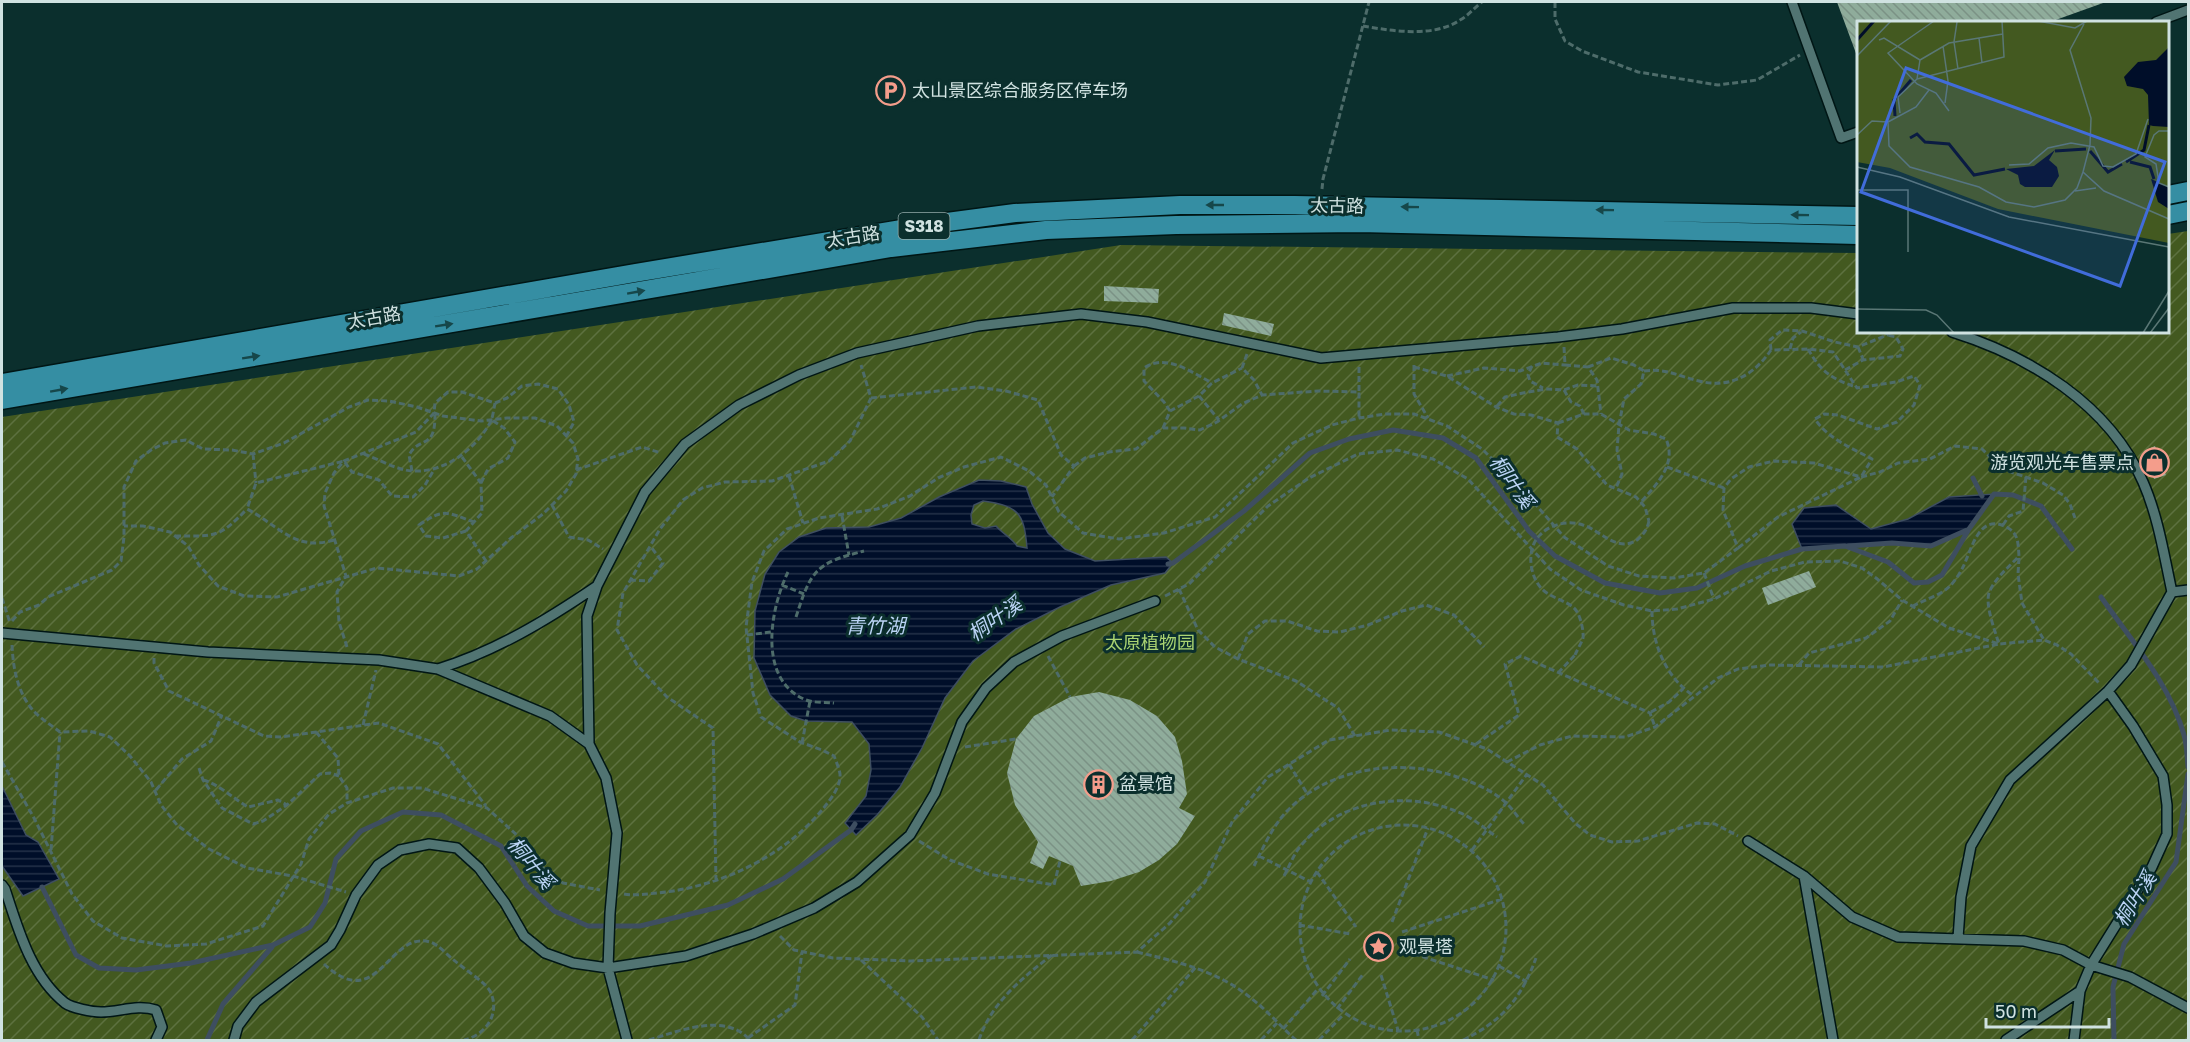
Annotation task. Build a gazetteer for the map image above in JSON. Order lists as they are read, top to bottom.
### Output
{
  "streets": {
    "main road": ["太古路", "S318"]
  },
  "water": ["桐叶溪", "青竹湖"],
  "parks": ["太原植物园"],
  "places": {
    "parking": ["太山景区综合服务区停车场"],
    "shop": ["游览观光车售票点"],
    "building": ["盆景馆"],
    "place": ["观景塔"]
  },
  "scale_bar": "50 m"
}
